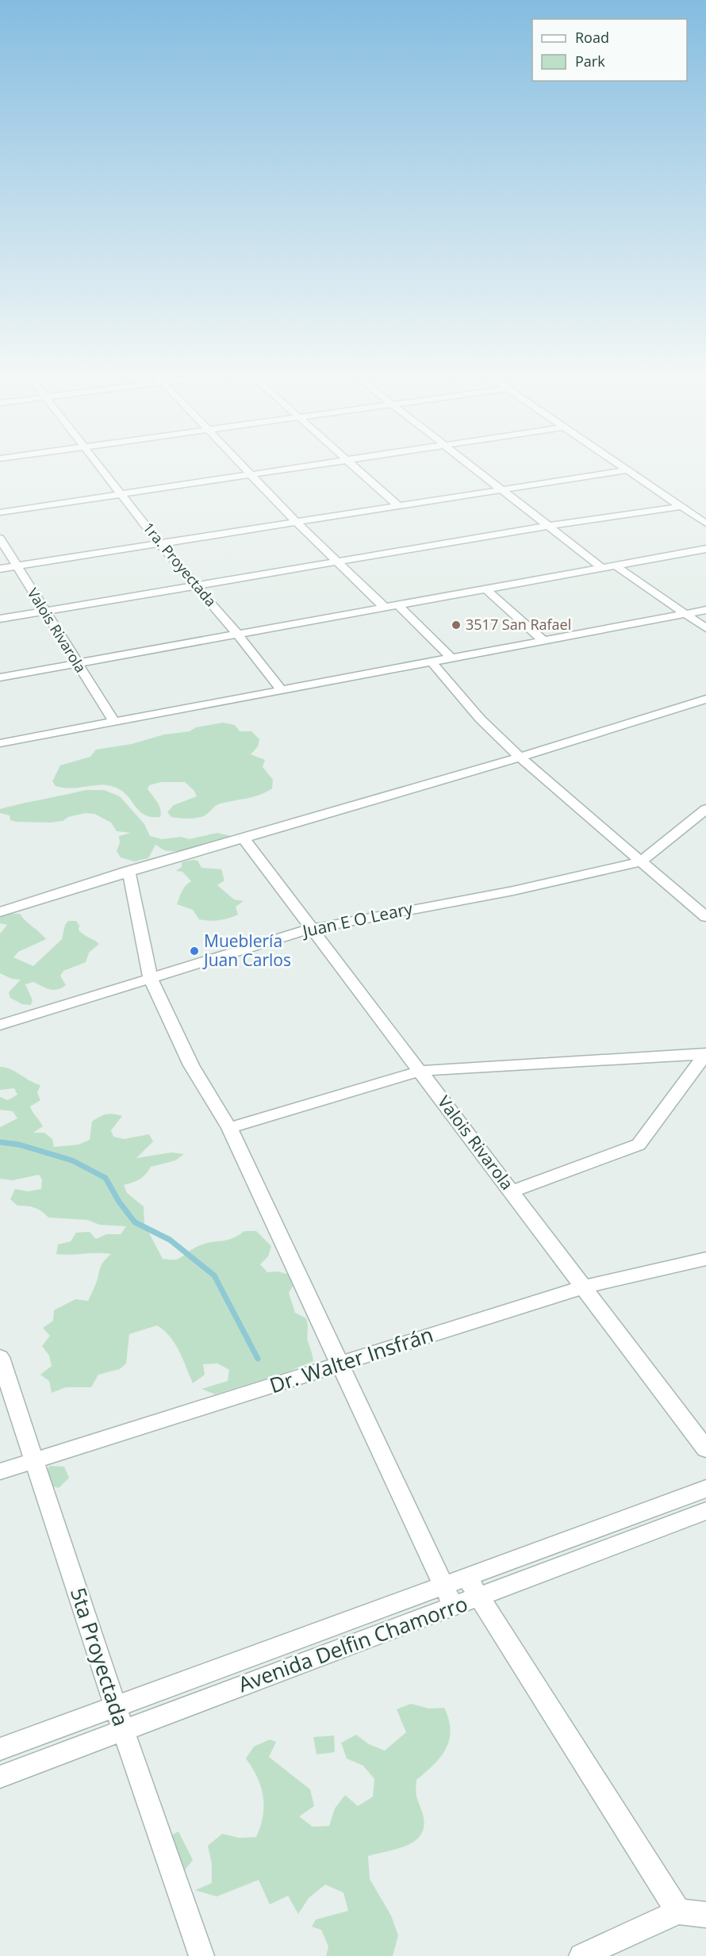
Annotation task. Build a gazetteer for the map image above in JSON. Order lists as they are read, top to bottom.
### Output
{
  "streets": {
    "street": [
      "1ra. Proyectada",
      "Valois Rivarola",
      "Juan E O Leary",
      "Dr. Walter Insfrán",
      "Avenida Delfin Chamorro",
      "5ta Proyectada"
    ]
  },
  "crossings": [
    ["Valois Rivarola", "Juan E O Leary"],
    ["Valois Rivarola", "Dr. Walter Insfrán"],
    ["Dr. Walter Insfrán", "5ta Proyectada"],
    ["Avenida Delfin Chamorro", "5ta Proyectada"]
  ],
  "places": ["3517 San Rafael", "Mueblería Juan Carlos"],
  "legend": ["Road", "Park"]
}
